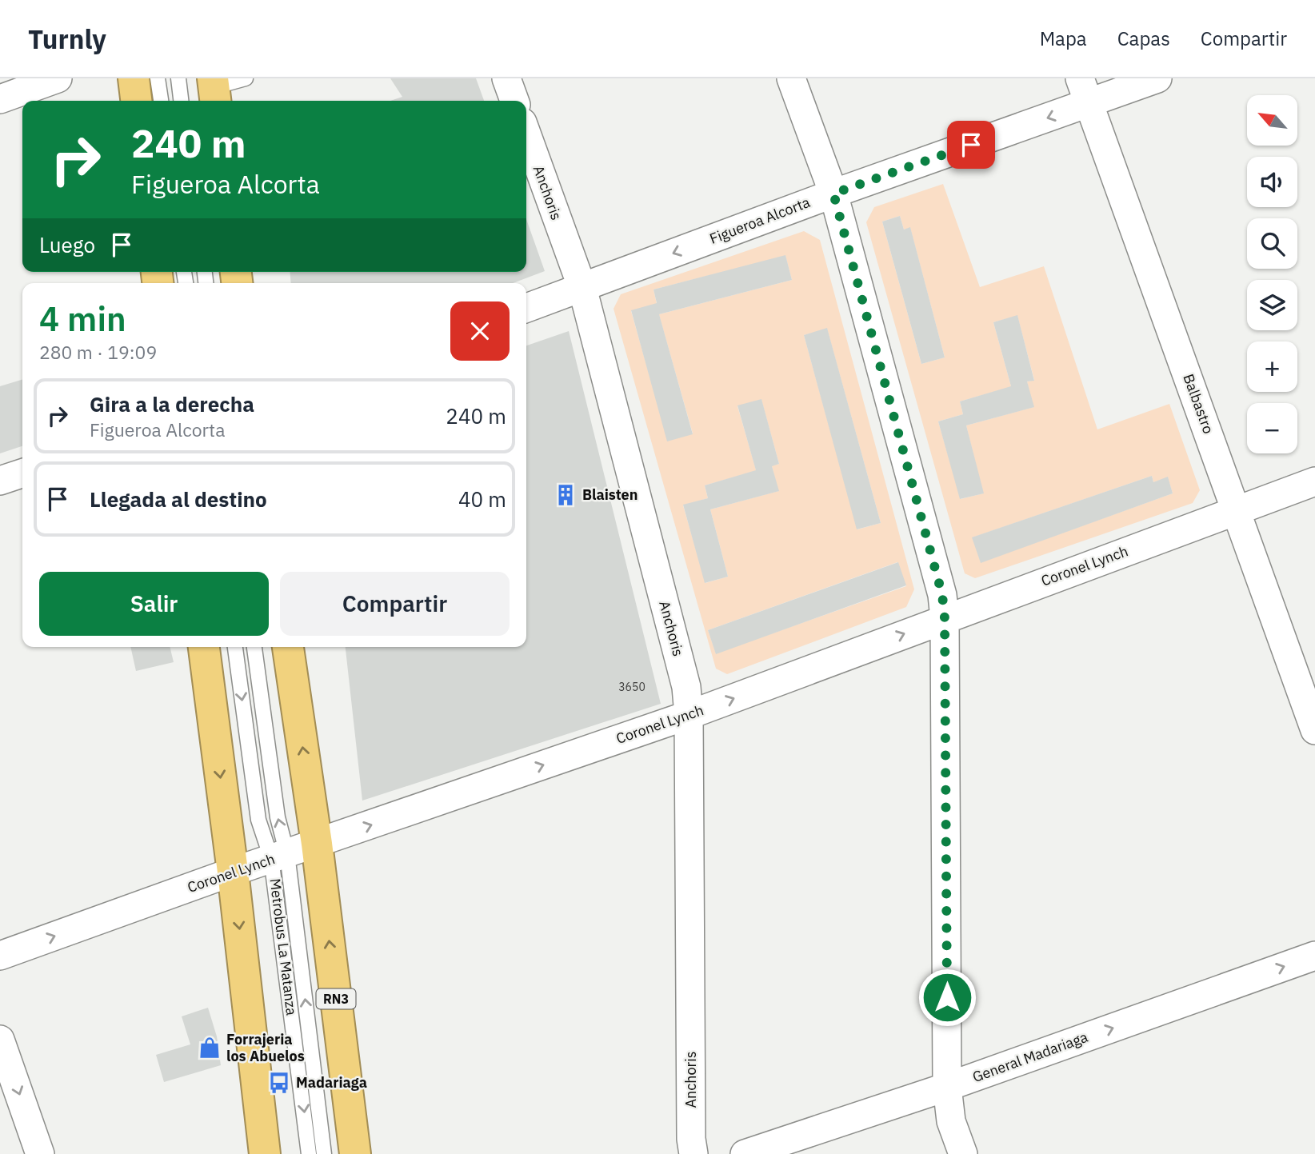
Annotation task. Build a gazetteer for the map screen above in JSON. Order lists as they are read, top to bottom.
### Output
{
  "streets": {
    "highway": ["RN3"],
    "street": [
      "Anchoris",
      "Figueroa Alcorta",
      "Balbastro",
      "Coronel Lynch",
      "General Madariaga"
    ],
    "lane": ["Metrobus La Matanza"]
  },
  "crossings": [
    ["Anchoris", "Figueroa Alcorta"],
    ["Anchoris", "Coronel Lynch"],
    ["Figueroa Alcorta", "Balbastro"],
    ["Balbastro", "Coronel Lynch"],
    ["Coronel Lynch", "Metrobus La Matanza"],
    ["Coronel Lynch", "RN3"]
  ],
  "one_way": ["Figueroa Alcorta", "Coronel Lynch", "General Madariaga"],
  "places": {
    "building": ["Blaisten"],
    "shop": ["Forrajeria los Abuelos"],
    "bus stop": ["Madariaga"]
  },
  "house_numbers": ["3650"],
  "north": "top left",
  "page": {
    "header": "Turnly",
    "nav": ["Mapa", "Capas", "Compartir"],
    "map_buttons": ["+", "−"],
    "turn": ["240 m", "Figueroa Alcorta"],
    "then": "Luego",
    "heading": ["4 min", "280 m · 19:09"],
    "list": [
      {
        "name": "Gira a la derecha",
        "note": "Figueroa Alcorta",
        "value": "240 m"
      },
      {
        "name": "Llegada al destino",
        "value": "40 m"
      }
    ],
    "buttons": ["Salir", "Compartir"]
  }
}
